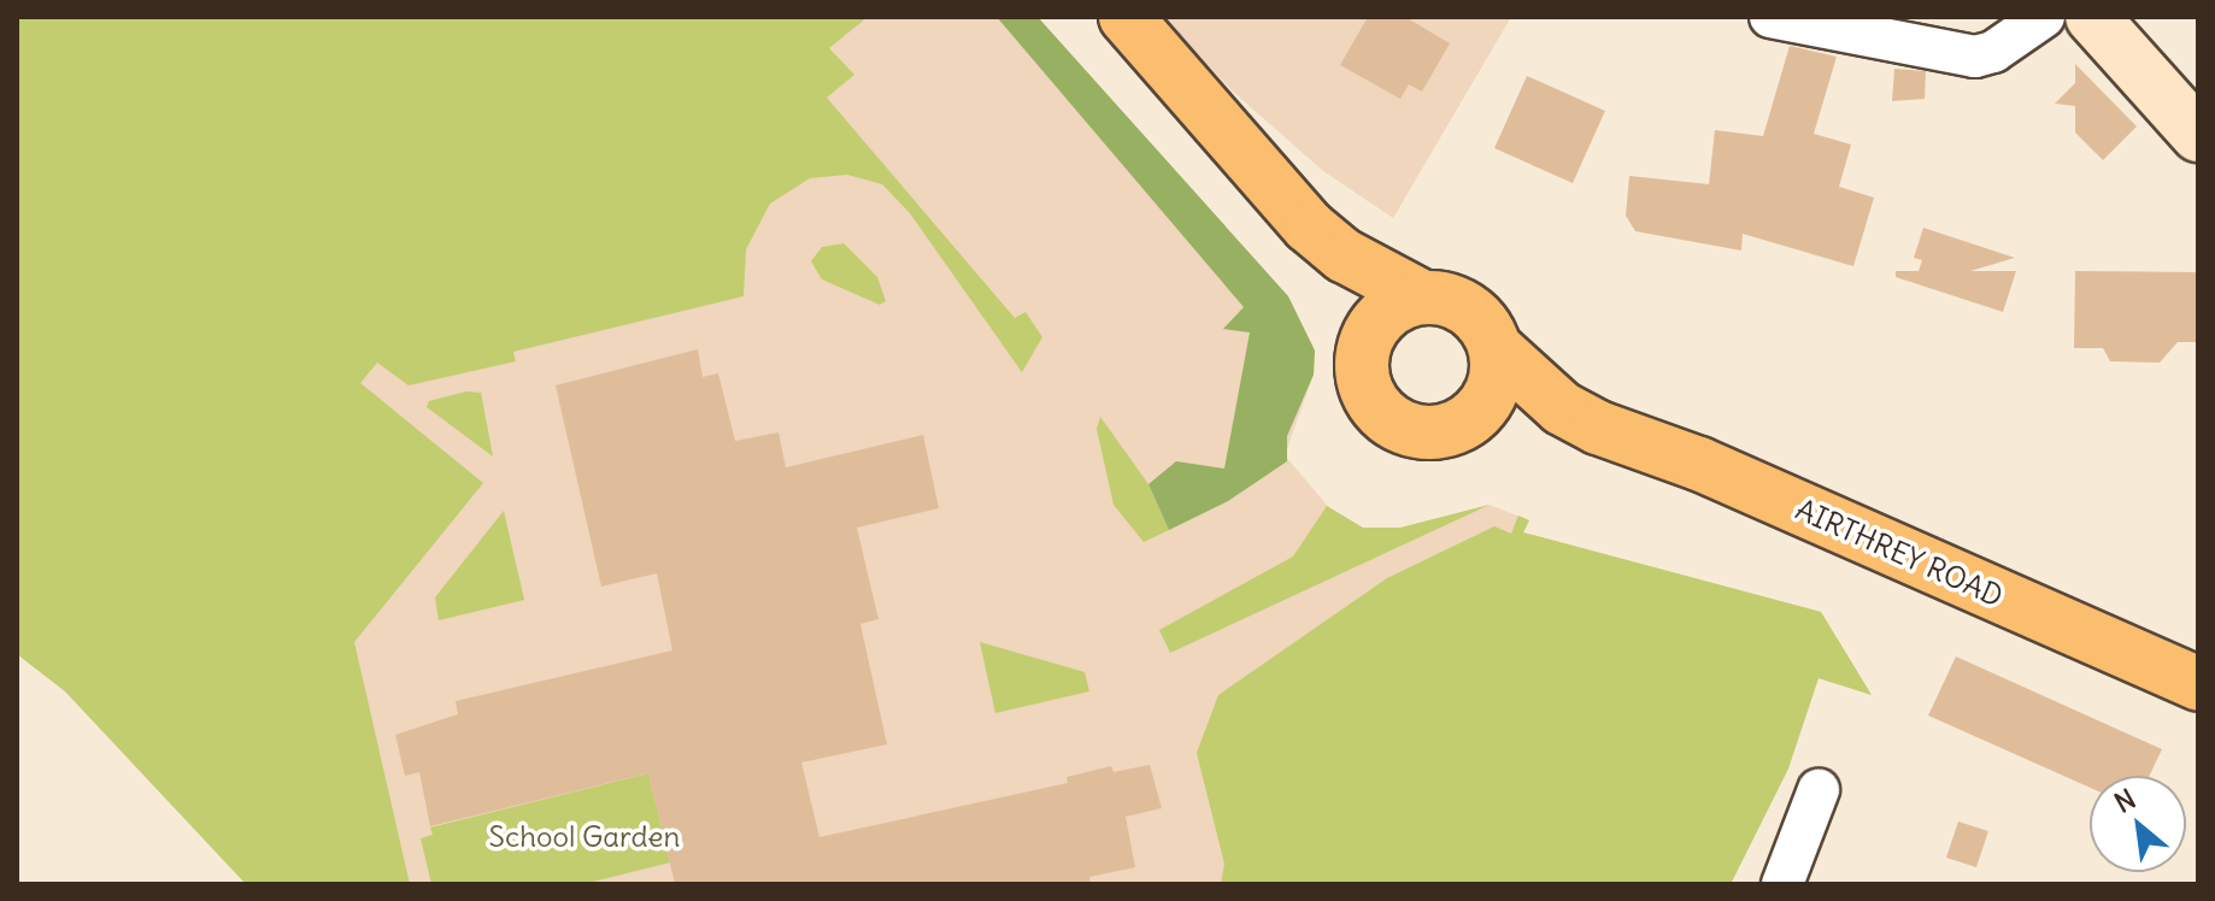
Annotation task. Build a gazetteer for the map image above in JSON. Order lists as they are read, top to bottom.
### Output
{
  "streets": {
    "main road": ["AIRTHREY ROAD"]
  },
  "parks": ["School Garden"],
  "north": "top left"
}
